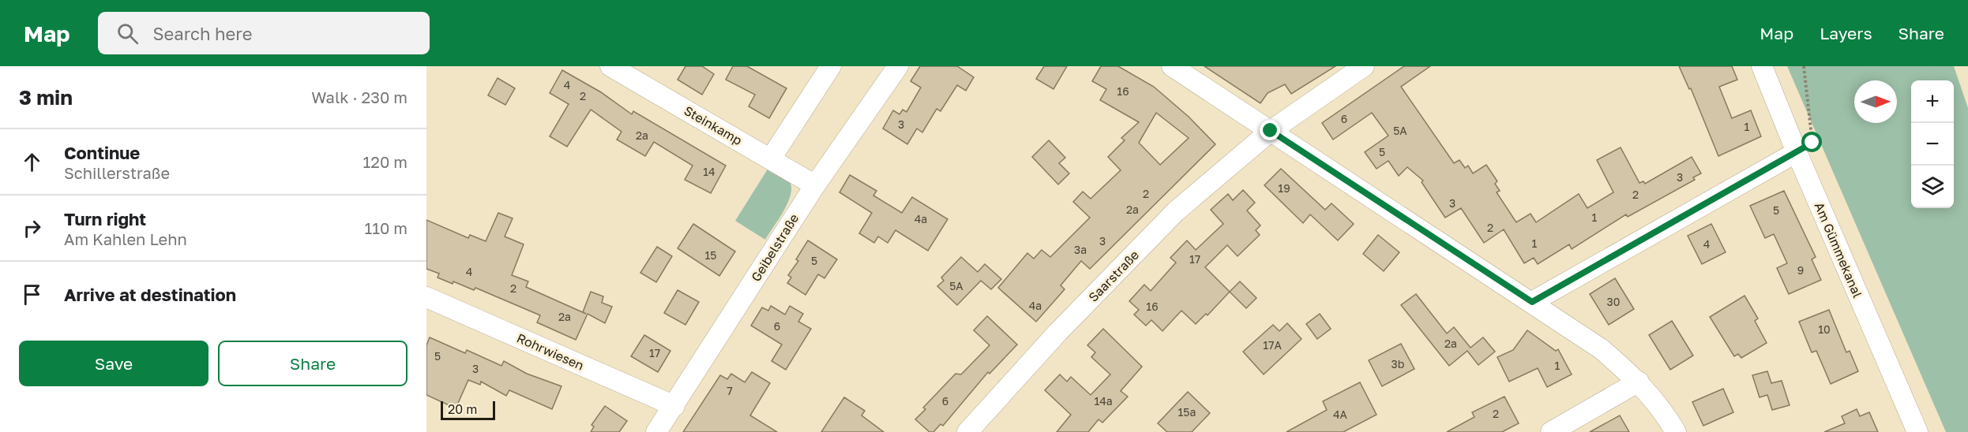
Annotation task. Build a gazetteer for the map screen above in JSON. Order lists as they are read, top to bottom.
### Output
{
  "streets": {
    "street": [
      "Steinkamp",
      "Geibelstraße",
      "Am Gümmekanal",
      "Saarstraße",
      "Rohrwiesen"
    ]
  },
  "crossings": [
    ["Steinkamp", "Geibelstraße"],
    ["Geibelstraße", "Rohrwiesen"]
  ],
  "house_numbers": [
    "4",
    "16",
    "2",
    "6",
    "3",
    "1",
    "5A",
    "2a",
    "5",
    "14",
    "3",
    "19",
    "2",
    "2",
    "3",
    "2a",
    "5",
    "1",
    "4a",
    "2",
    "3",
    "1",
    "4",
    "3a",
    "15",
    "17",
    "5",
    "9",
    "4",
    "5A",
    "2",
    "30",
    "4a",
    "16",
    "2a",
    "6",
    "10",
    "2a",
    "17A",
    "17",
    "5",
    "3b",
    "1",
    "3",
    "7",
    "6",
    "14a",
    "15a",
    "2",
    "4A"
  ],
  "scale_bar": "20 m",
  "north": "right",
  "page": {
    "header": "Map",
    "search": "Search here",
    "nav": ["Map", "Layers", "Share"],
    "heading": ["3 min", "Walk · 230 m"],
    "map_buttons": ["+", "−"],
    "list": [
      ["Continue", "Schillerstraße", "120 m"],
      ["Turn right", "Am Kahlen Lehn", "110 m"],
      "Arrive at destination"
    ],
    "buttons": ["Save", "Share"],
    "scale": "20 m"
  }
}
